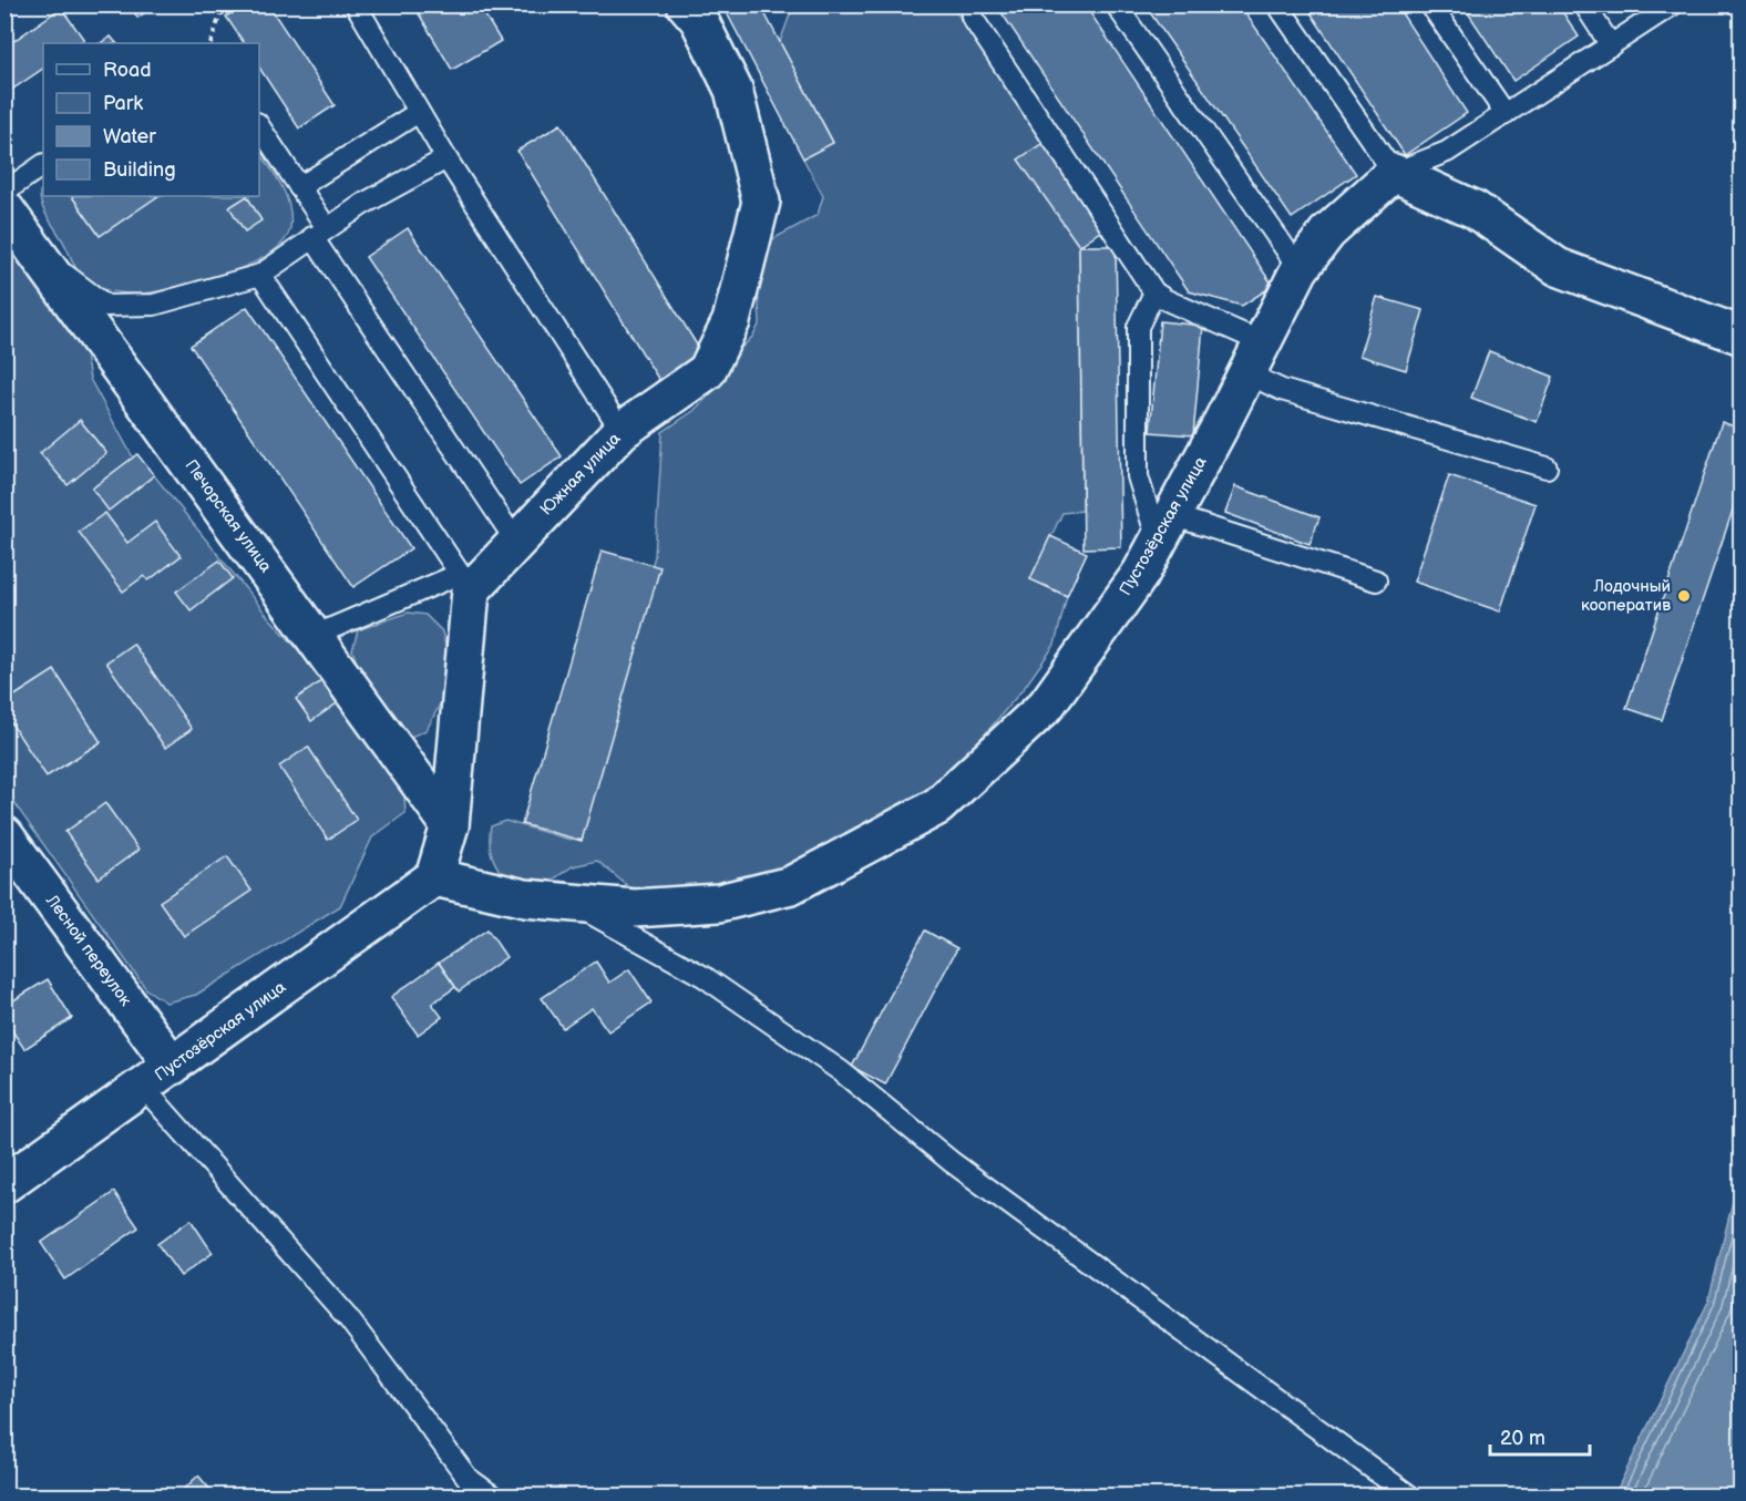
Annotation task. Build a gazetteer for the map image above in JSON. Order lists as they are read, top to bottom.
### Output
{
  "streets": {
    "street": [
      "Южная улица",
      "Печорская улица",
      "Пустозёрская улица",
      "Лесной переулок"
    ]
  },
  "crossings": [
    ["Пустозёрская улица", "Лесной переулок"]
  ],
  "places": ["Лодочный кооператив"],
  "legend": [
    "Road",
    "Park",
    "Water",
    "Building"
  ],
  "scale_bar": "20 m"
}
